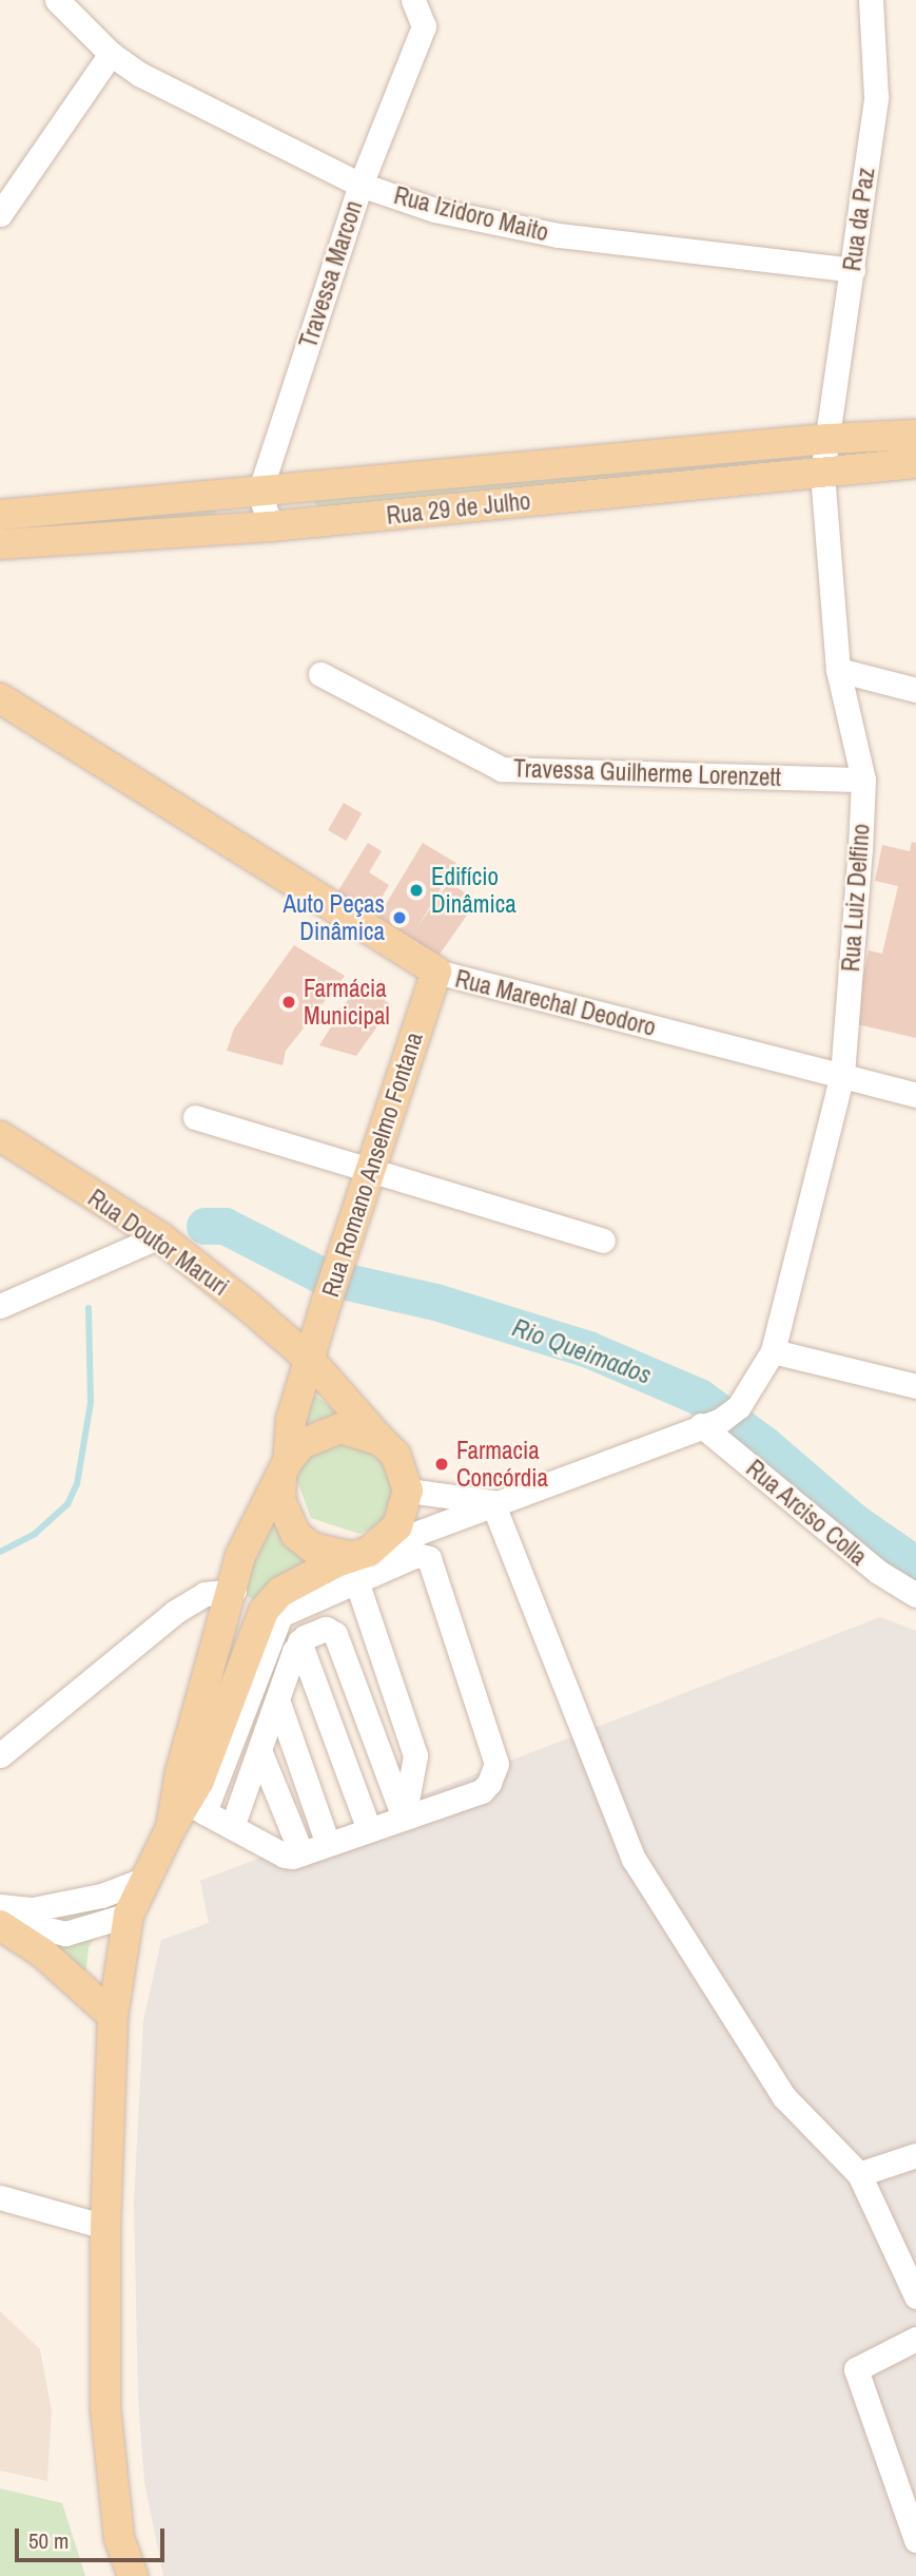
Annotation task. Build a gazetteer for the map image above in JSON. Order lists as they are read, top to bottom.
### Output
{
  "streets": {
    "main road": [
      "Rua 29 de Julho",
      "Rua Marechal Deodoro",
      "Rua Romano Anselmo Fontana",
      "Rua Doutor Maruri"
    ],
    "street": [
      "Rua Izidoro Maito",
      "Rua da Paz",
      "Travessa Marcon",
      "Travessa Guilherme Lorenzett",
      "Rua Luiz Delfino",
      "Rua Arciso Colla"
    ]
  },
  "crossings": [
    ["Rua Izidoro Maito", "Rua da Paz"],
    ["Rua Izidoro Maito", "Travessa Marcon"],
    ["Rua da Paz", "Rua 29 de Julho"],
    ["Rua da Paz", "Rua Luiz Delfino"],
    ["Travessa Marcon", "Rua 29 de Julho"],
    ["Rua 29 de Julho", "Rua Luiz Delfino"],
    ["Travessa Guilherme Lorenzett", "Rua Luiz Delfino"],
    ["Rua Luiz Delfino", "Rua Marechal Deodoro"],
    ["Rua Luiz Delfino", "Rua Arciso Colla"],
    ["Rua Marechal Deodoro", "Rua Romano Anselmo Fontana"],
    ["Rua Romano Anselmo Fontana", "Rua Doutor Maruri"]
  ],
  "water": ["Rio Queimados"],
  "places": [
    "Edifício Dinâmica",
    "Auto Peças Dinâmica",
    "Farmácia Municipal",
    "Farmacia Concórdia"
  ],
  "scale_bar": "50 m"
}
